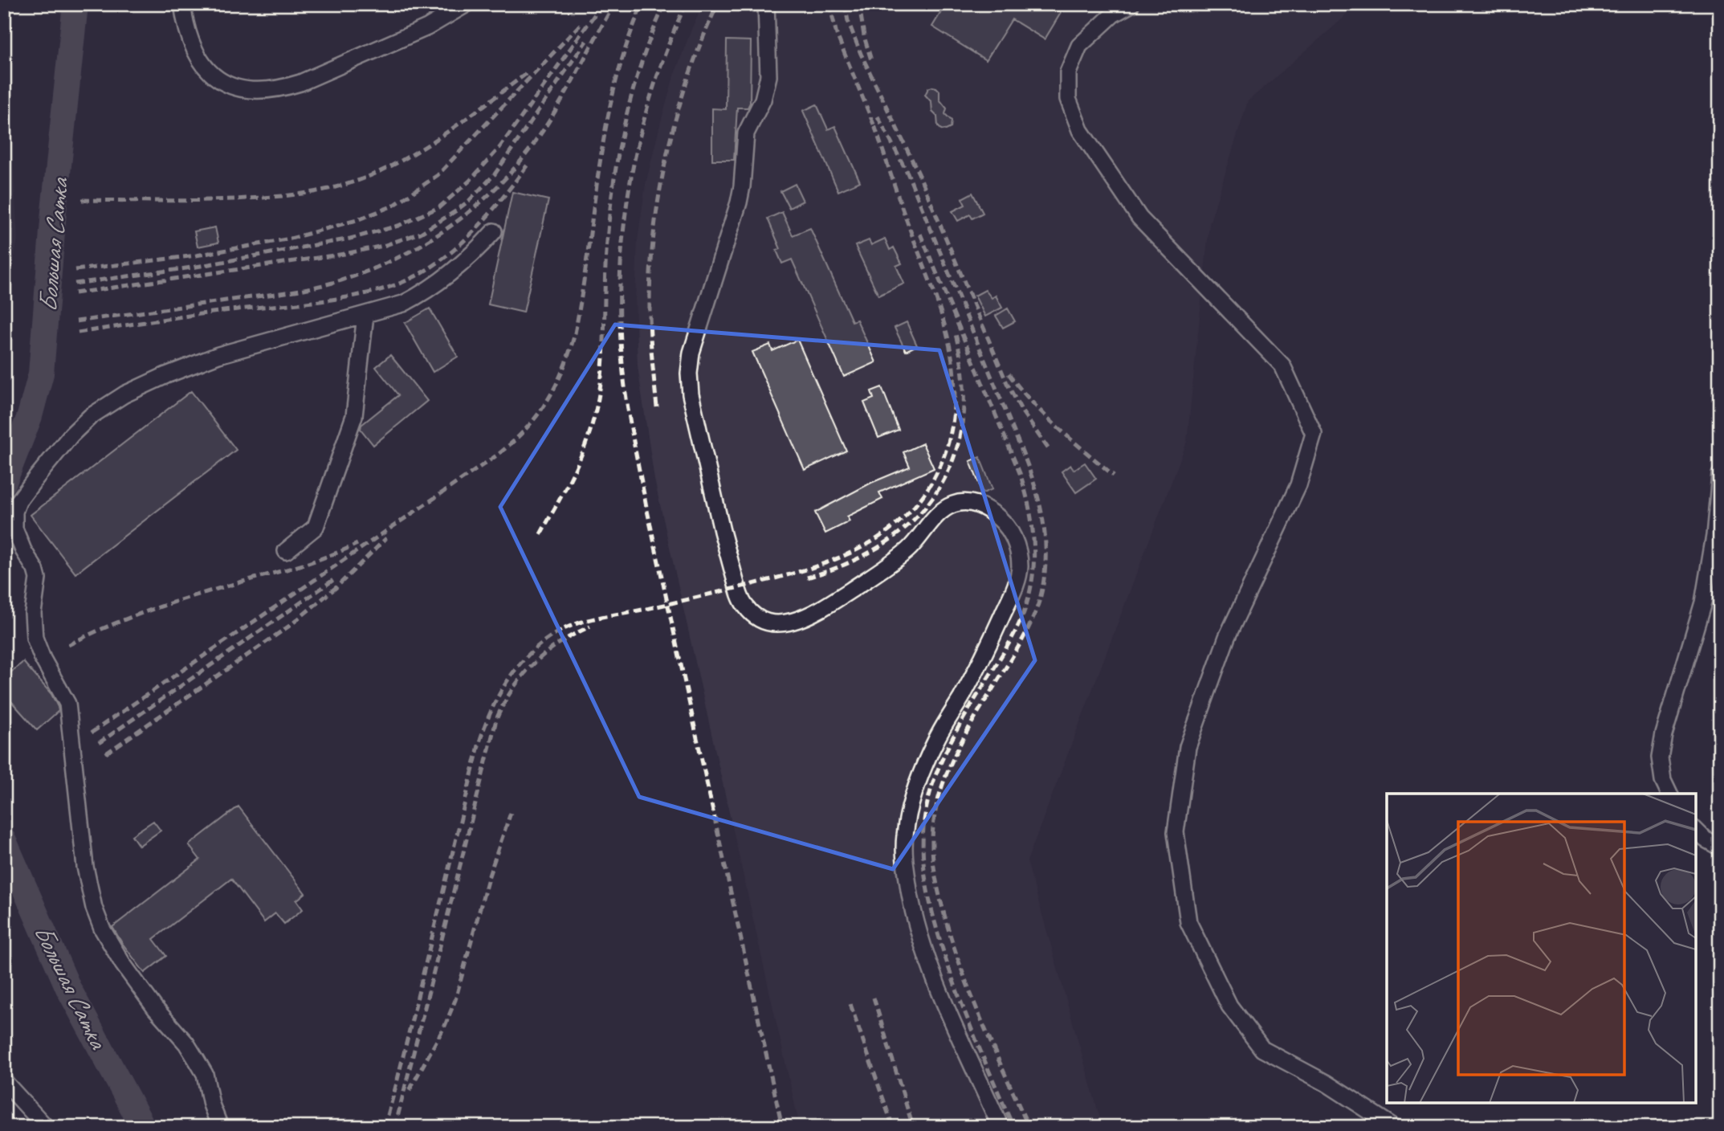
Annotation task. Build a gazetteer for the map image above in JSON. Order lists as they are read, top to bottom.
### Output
{
  "water": ["Большая Сатка"]
}
